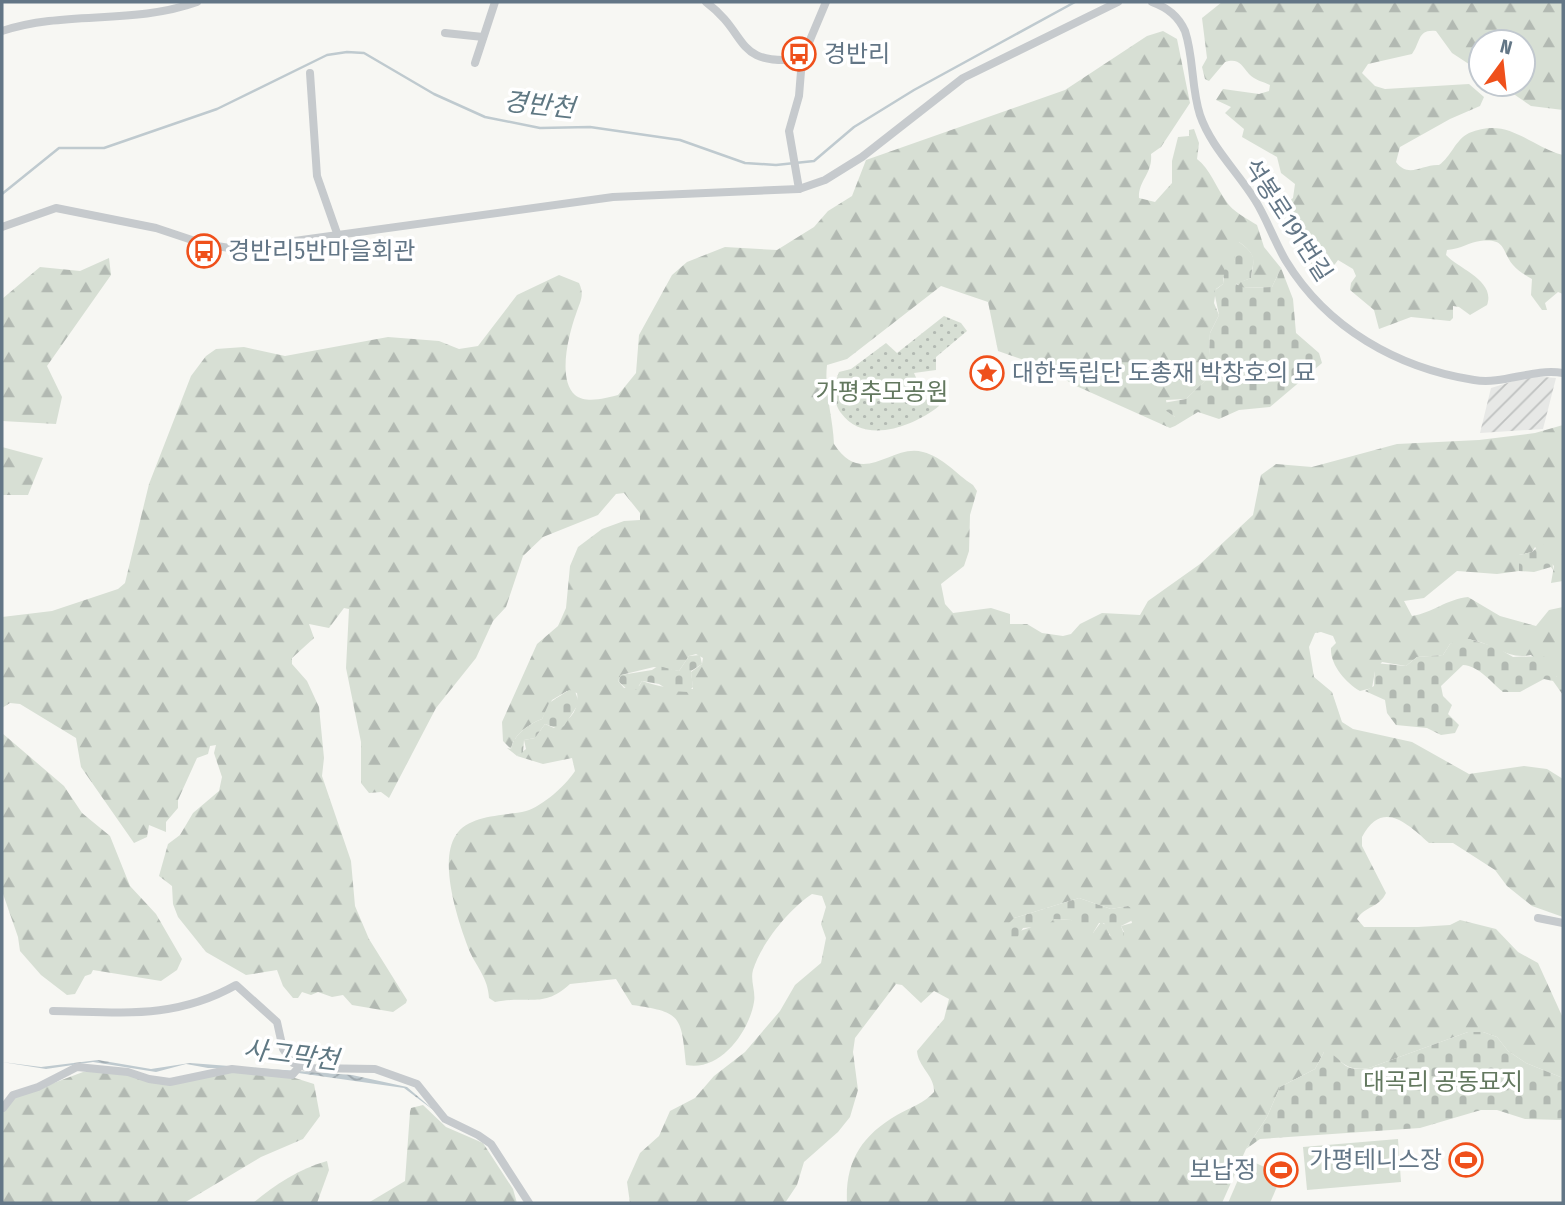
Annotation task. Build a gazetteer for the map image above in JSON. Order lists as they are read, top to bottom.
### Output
{
  "streets": {
    "street": ["석봉로191번길"]
  },
  "water": ["경반천", "사그막천"],
  "parks": ["가평추모공원", "대곡리 공동묘지"],
  "places": {
    "bus stop": ["경반리", "경반리5반마을회관"],
    "place": ["대한독립단 도총재 박창호의 묘"],
    "sports": ["가평테니스장", "보납정"]
  },
  "north": "top"
}
